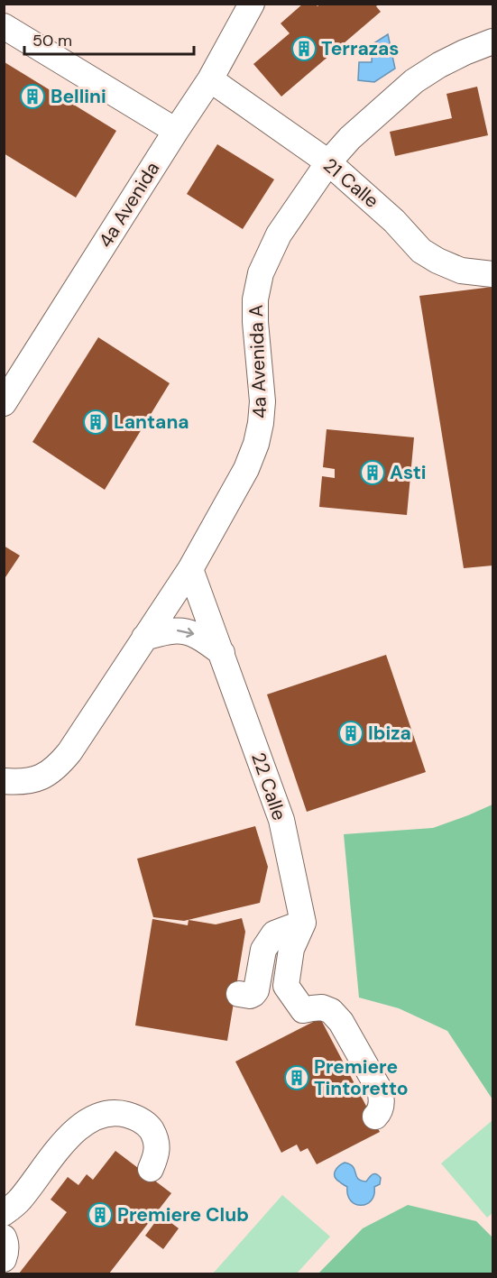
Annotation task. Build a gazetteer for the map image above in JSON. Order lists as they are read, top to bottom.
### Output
{
  "streets": {
    "street": [
      "21 Calle",
      "4a Avenida",
      "4a Avenida A",
      "22 Calle"
    ]
  },
  "crossings": [
    ["21 Calle", "4a Avenida"],
    ["21 Calle", "4a Avenida A"],
    ["4a Avenida A", "22 Calle"]
  ],
  "places": {
    "building": [
      "Terrazas",
      "Bellini",
      "Lantana",
      "Asti",
      "Ibiza",
      "Premiere Tintoretto",
      "Premiere Club"
    ]
  },
  "scale_bar": "50 m"
}
